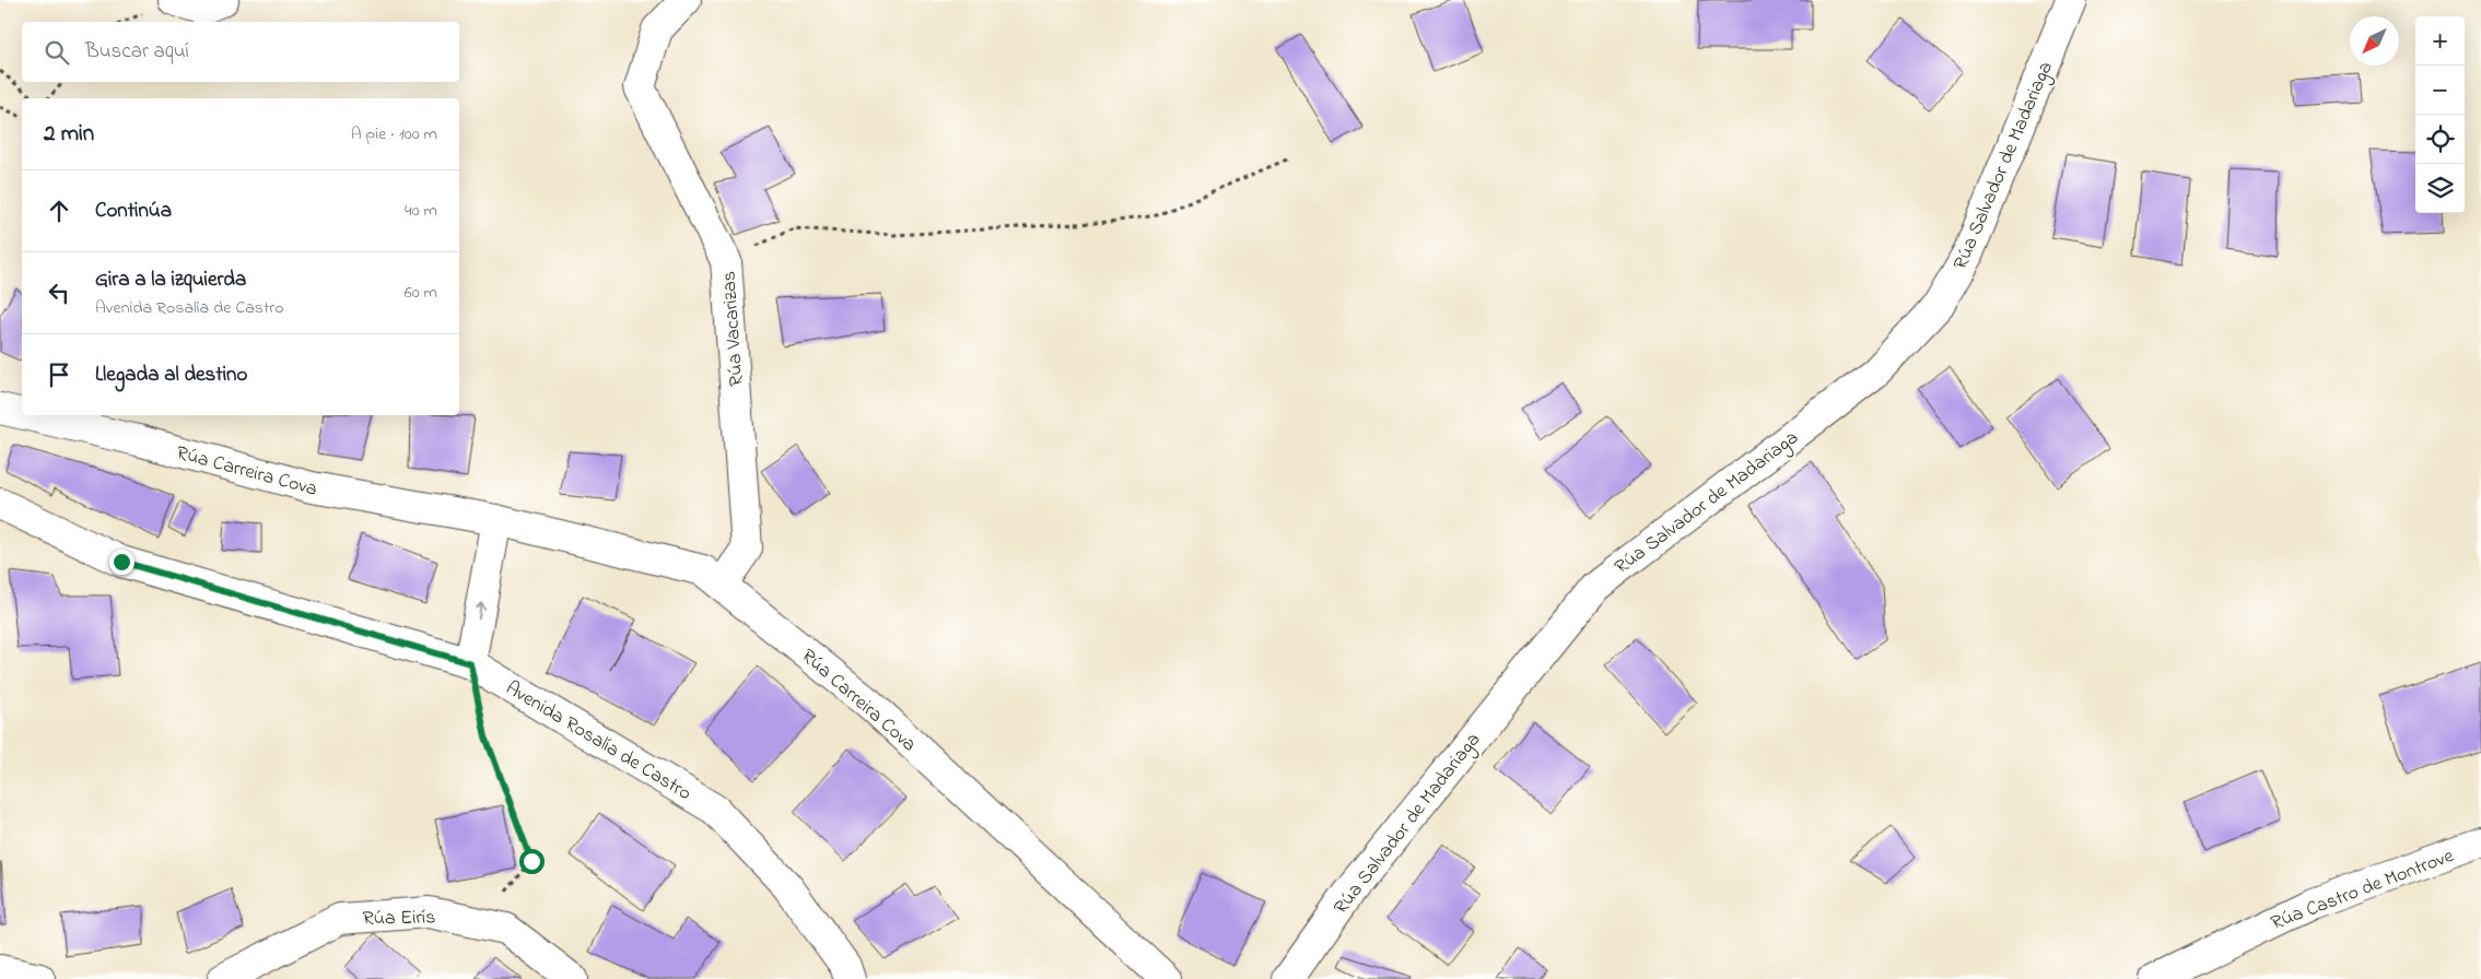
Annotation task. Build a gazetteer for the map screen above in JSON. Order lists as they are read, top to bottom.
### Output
{
  "streets": {
    "street": [
      "Rúa Salvador de Madariaga",
      "Rúa Vacarizas",
      "Rúa Carreira Cova",
      "Avenida Rosalía de Castro",
      "Rúa Castro de Montrove",
      "Rúa Eirís"
    ]
  },
  "crossings": [
    ["Rúa Vacarizas", "Rúa Carreira Cova"]
  ],
  "north": "bottom left",
  "page": {
    "map_buttons": ["+", "−"],
    "search": "Buscar aquí",
    "heading": ["2 min", "A pie · 100 m"],
    "list": [
      ["Continúa", "40 m"],
      ["Gira a la izquierda", "Avenida Rosalía de Castro", "60 m"],
      "Llegada al destino"
    ]
  }
}
